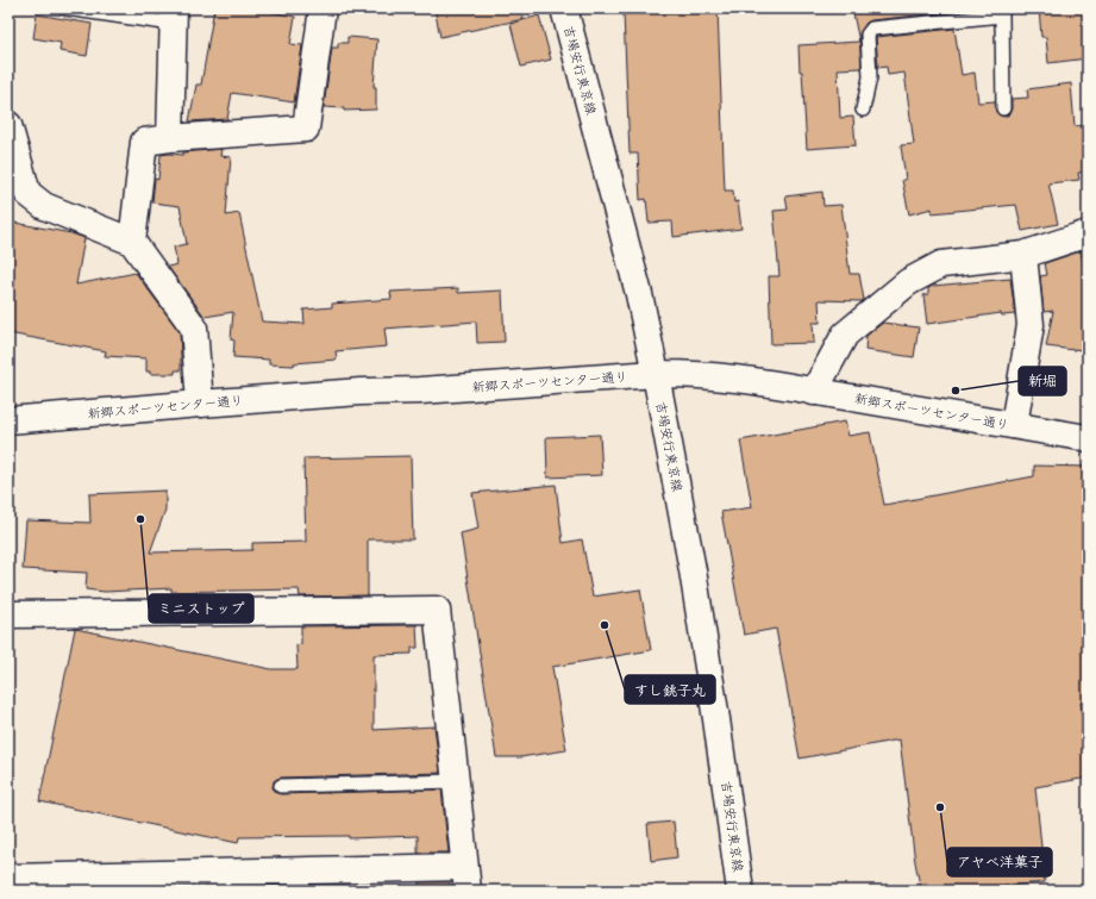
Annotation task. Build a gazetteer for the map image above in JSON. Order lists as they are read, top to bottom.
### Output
{
  "streets": {
    "street": ["吉場安行東京線", "新郷スポーツセンター通り"]
  },
  "crossings": [
    ["吉場安行東京線", "新郷スポーツセンター通り"]
  ],
  "places": [
    "新堀",
    "ミニストップ",
    "すし銚子丸",
    "アヤベ洋菓子"
  ]
}
